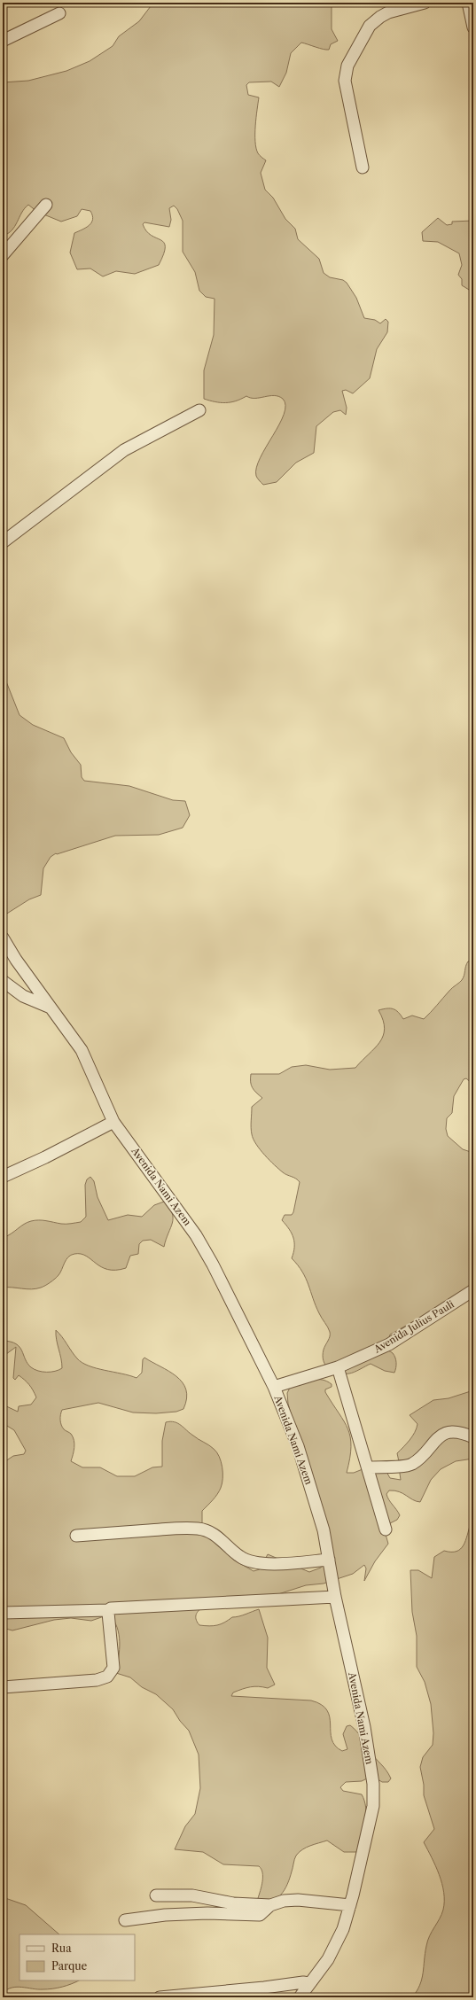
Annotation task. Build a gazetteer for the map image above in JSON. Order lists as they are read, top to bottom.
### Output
{
  "streets": {
    "street": ["Avenida Nami Azem", "Avenida Julius Pauli"]
  },
  "crossings": [
    ["Avenida Nami Azem", "Avenida Julius Pauli"]
  ],
  "legend": ["Rua", "Parque"]
}
